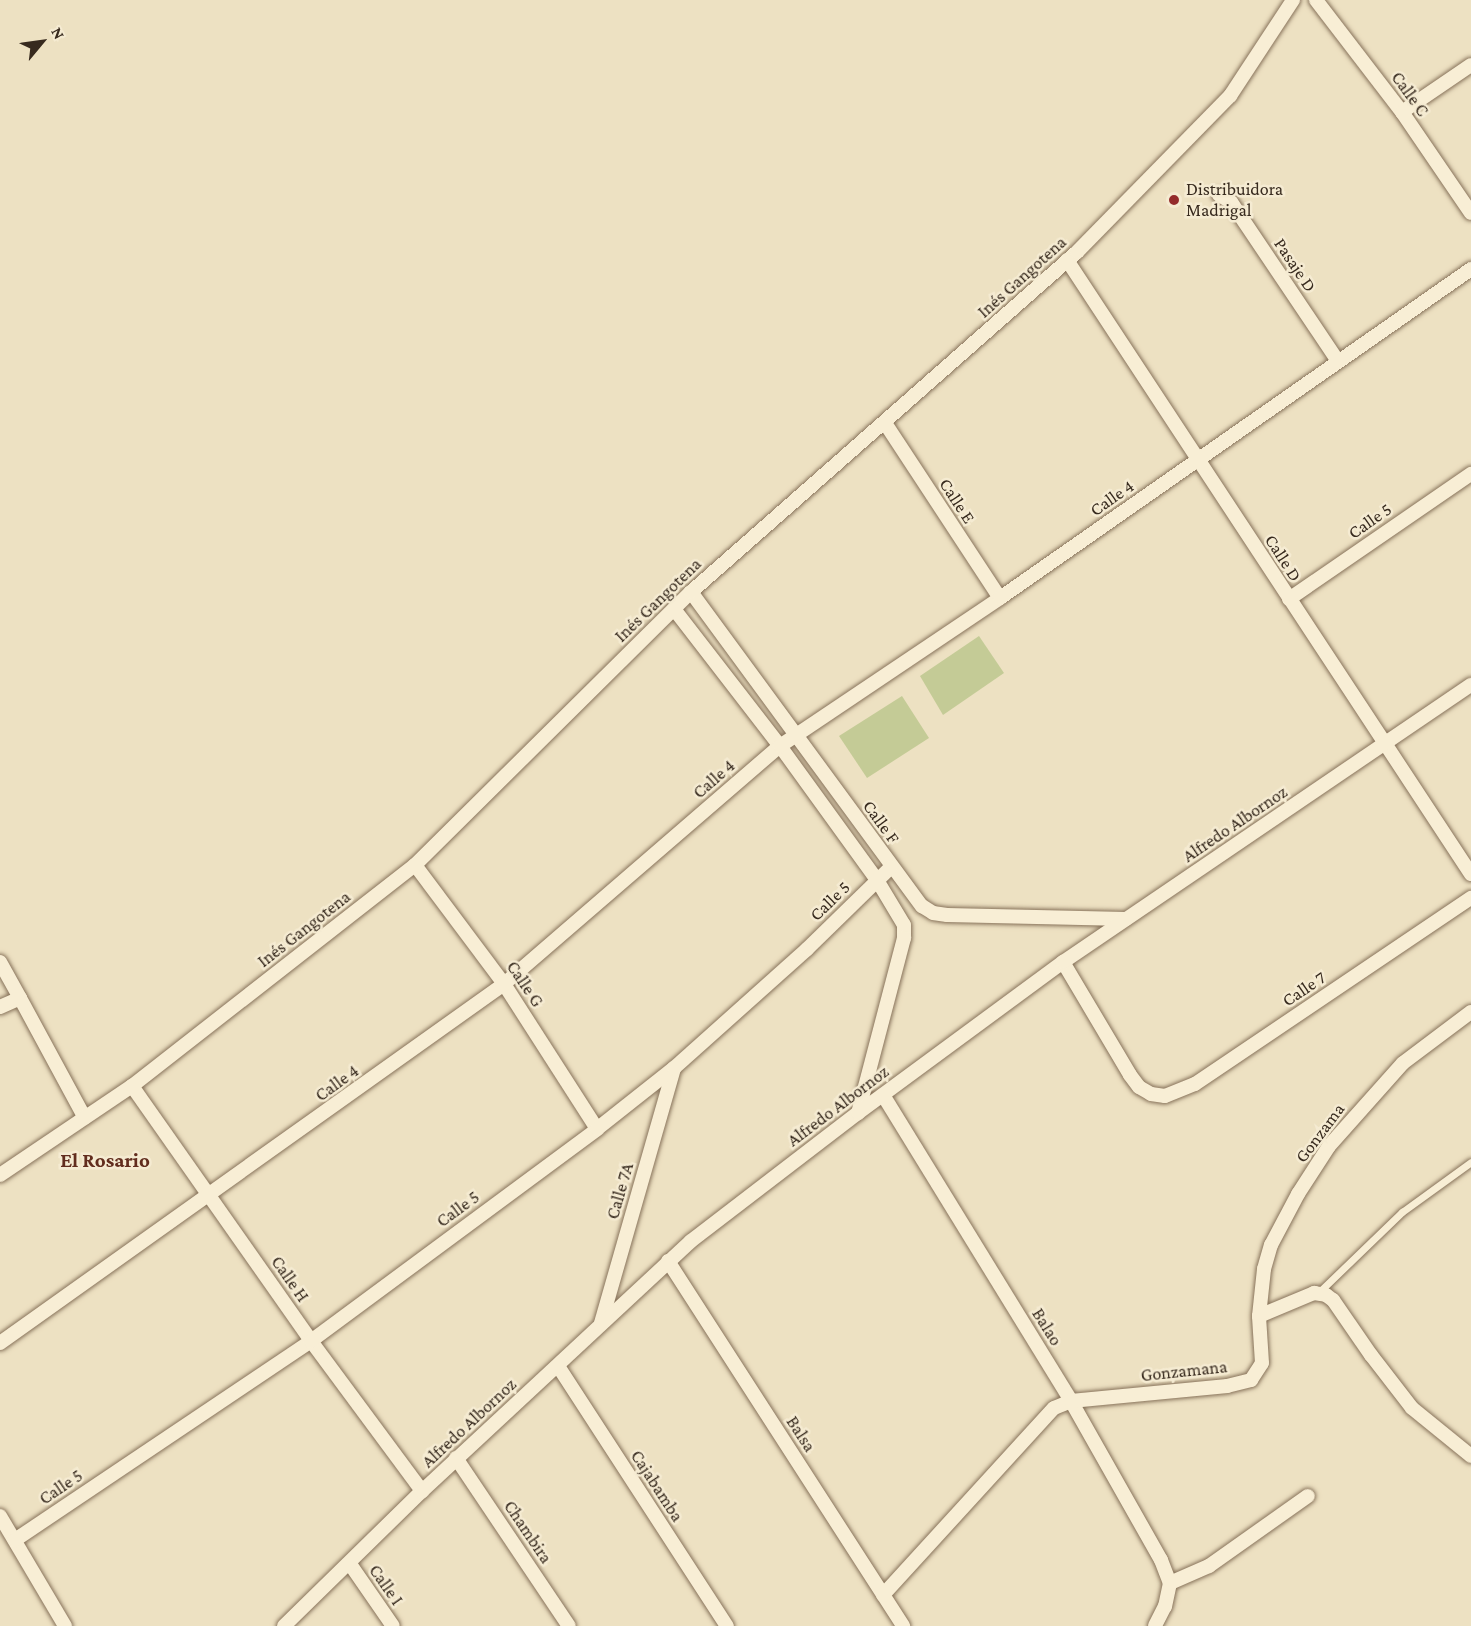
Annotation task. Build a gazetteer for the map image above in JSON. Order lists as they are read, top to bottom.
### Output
{
  "streets": {
    "street": [
      "Calle C",
      "Pasaje D",
      "Inés Gangotena",
      "Calle 4",
      "Calle E",
      "Calle 5",
      "Calle D",
      "Calle F",
      "Alfredo Albornoz",
      "Calle G",
      "Calle 7",
      "Gonzama",
      "Calle 7A",
      "Calle H",
      "Balao",
      "Gonzamana",
      "Balsa",
      "Cajabamba",
      "Chambira",
      "Calle I"
    ]
  },
  "crossings": [
    ["Pasaje D", "Calle 4"],
    ["Inés Gangotena", "Calle E"],
    ["Inés Gangotena", "Calle D"],
    ["Inés Gangotena", "Calle F"],
    ["Inés Gangotena", "Calle G"],
    ["Inés Gangotena", "Calle H"],
    ["Calle 4", "Calle E"],
    ["Calle 4", "Calle D"],
    ["Calle 4", "Calle F"],
    ["Calle 4", "Calle G"],
    ["Calle 4", "Calle H"],
    ["Calle 5", "Calle D"],
    ["Calle 5", "Calle F"],
    ["Calle 5", "Calle G"],
    ["Calle 5", "Calle 7A"],
    ["Calle 5", "Calle H"],
    ["Calle D", "Alfredo Albornoz"],
    ["Calle F", "Alfredo Albornoz"],
    ["Alfredo Albornoz", "Calle 7"],
    ["Alfredo Albornoz", "Calle 7A"],
    ["Alfredo Albornoz", "Calle H"],
    ["Alfredo Albornoz", "Balao"],
    ["Alfredo Albornoz", "Balsa"],
    ["Alfredo Albornoz", "Cajabamba"],
    ["Alfredo Albornoz", "Chambira"],
    ["Alfredo Albornoz", "Calle I"],
    ["Gonzama", "Gonzamana"],
    ["Balao", "Gonzamana"],
    ["Gonzamana", "Balsa"]
  ],
  "districts": ["El Rosario"],
  "places": ["Distribuidora Madrigal"],
  "north": "top right"
}
